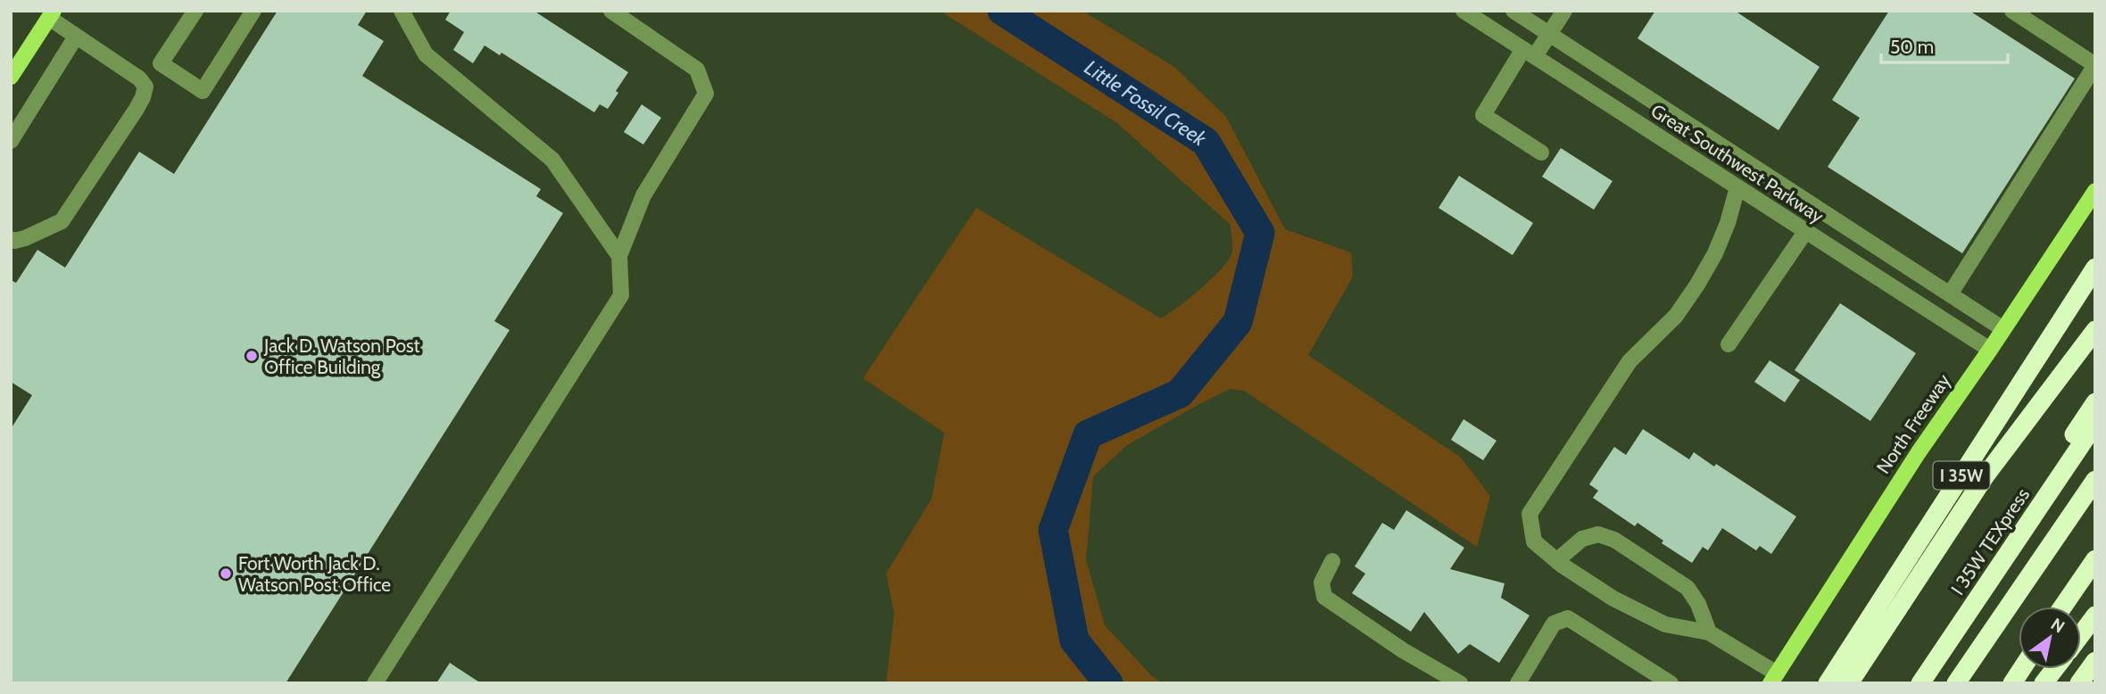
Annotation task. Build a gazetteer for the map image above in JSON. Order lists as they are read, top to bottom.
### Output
{
  "streets": {
    "highway": ["I 35W", "I 35W TEXpress"],
    "main road": ["North Freeway"],
    "street": ["Great Southwest Parkway"]
  },
  "crossings": [
    ["Great Southwest Parkway", "North Freeway"]
  ],
  "water": ["Little Fossil Creek"],
  "places": ["Jack D. Watson Post Office Building", "Fort Worth Jack D. Watson Post Office"],
  "scale_bar": "50 m",
  "north": "top right"
}
